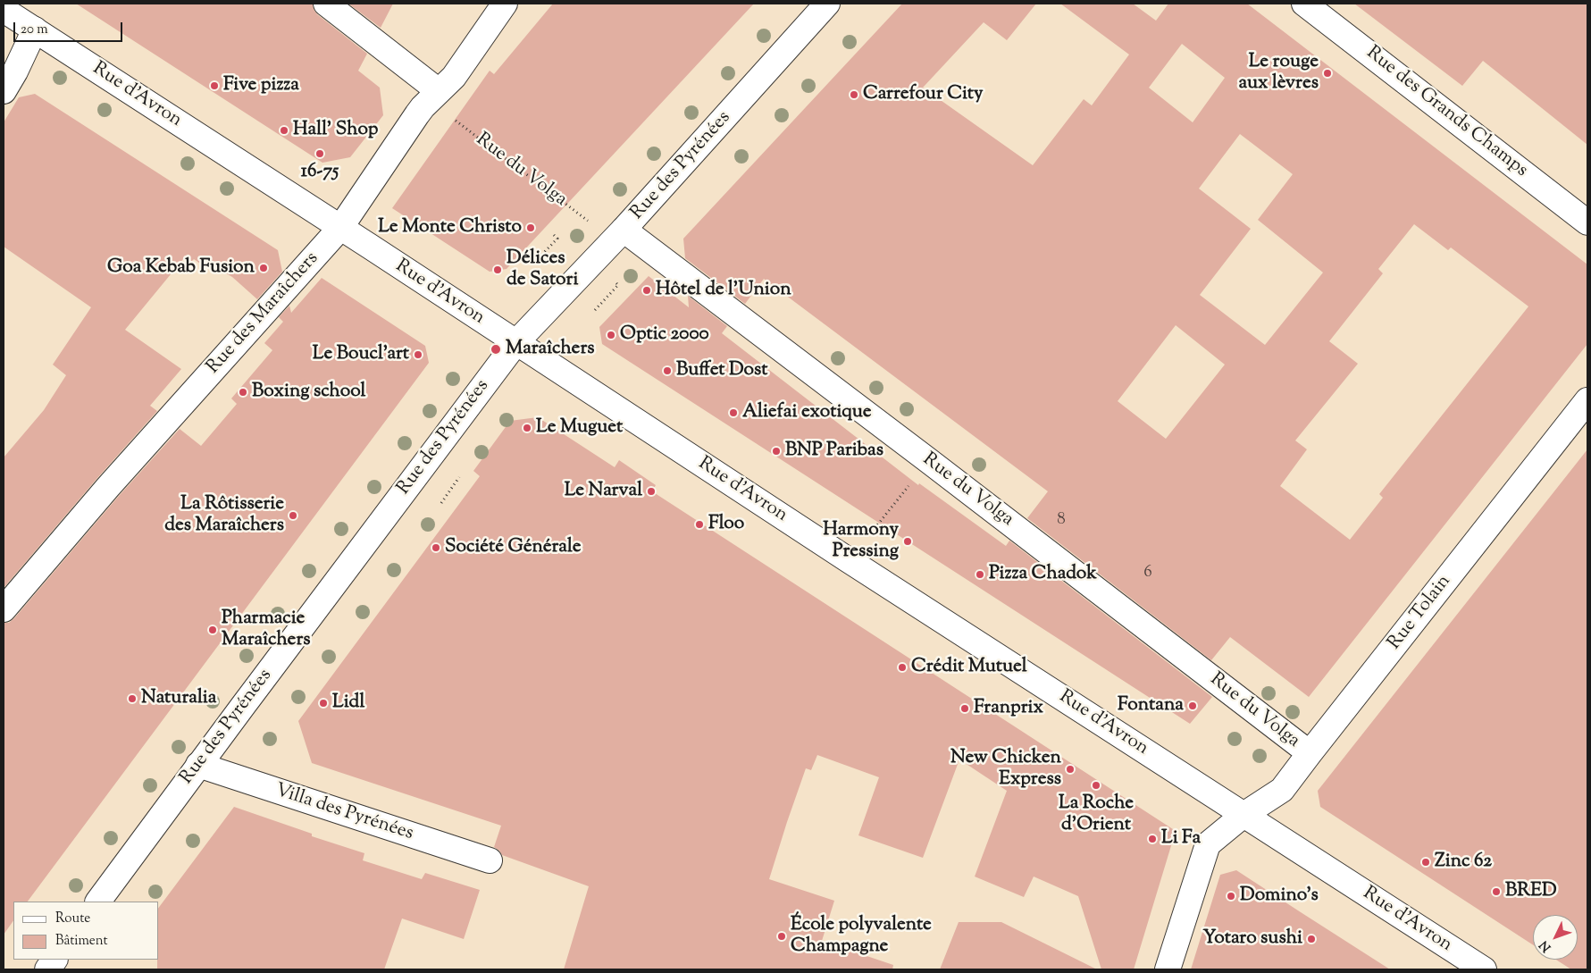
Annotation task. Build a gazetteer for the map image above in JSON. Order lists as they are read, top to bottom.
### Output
{
  "streets": {
    "street": [
      "Rue d'Avron",
      "Rue des Grands Champs",
      "Rue des Pyrénées",
      "Rue du Volga",
      "Rue des Maraîchers",
      "Rue Tolain",
      "Villa des Pyrénées"
    ]
  },
  "crossings": [
    ["Rue d'Avron", "Rue des Pyrénées"],
    ["Rue d'Avron", "Rue des Maraîchers"],
    ["Rue d'Avron", "Rue Tolain"],
    ["Rue des Pyrénées", "Rue du Volga"],
    ["Rue des Pyrénées", "Villa des Pyrénées"],
    ["Rue du Volga", "Rue des Maraîchers"],
    ["Rue du Volga", "Rue Tolain"]
  ],
  "places": [
    "Le rouge aux lèvres",
    "Five pizza",
    "Carrefour City",
    "Hall' Shop",
    "16-75",
    "Le Monte Christo",
    "Goa Kebab Fusion",
    "Délices de Satori",
    "Hôtel de l'Union",
    "Optic 2000",
    "Maraîchers",
    "Le Boucl'art",
    "Buffet Dost",
    "Boxing school",
    "Aliefai exotique",
    "Le Muguet",
    "BNP Paribas",
    "Le Narval",
    "La Rôtisserie des Maraîchers",
    "Floo",
    "Harmony Pressing",
    "Société Générale",
    "Pizza Chadok",
    "Pharmacie Maraîchers",
    "Crédit Mutuel",
    "Naturalia",
    "Lidl",
    "Fontana",
    "Franprix",
    "New Chicken Express",
    "La Roche d'Orient",
    "Li Fa",
    "Zinc 62",
    "BRED",
    "Domino's",
    "École polyvalente Champagne",
    "Yotaro sushi"
  ],
  "house_numbers": ["8", "6"],
  "legend": ["Route", "Bâtiment"],
  "scale_bar": "20 m",
  "north": "bottom left"
}
